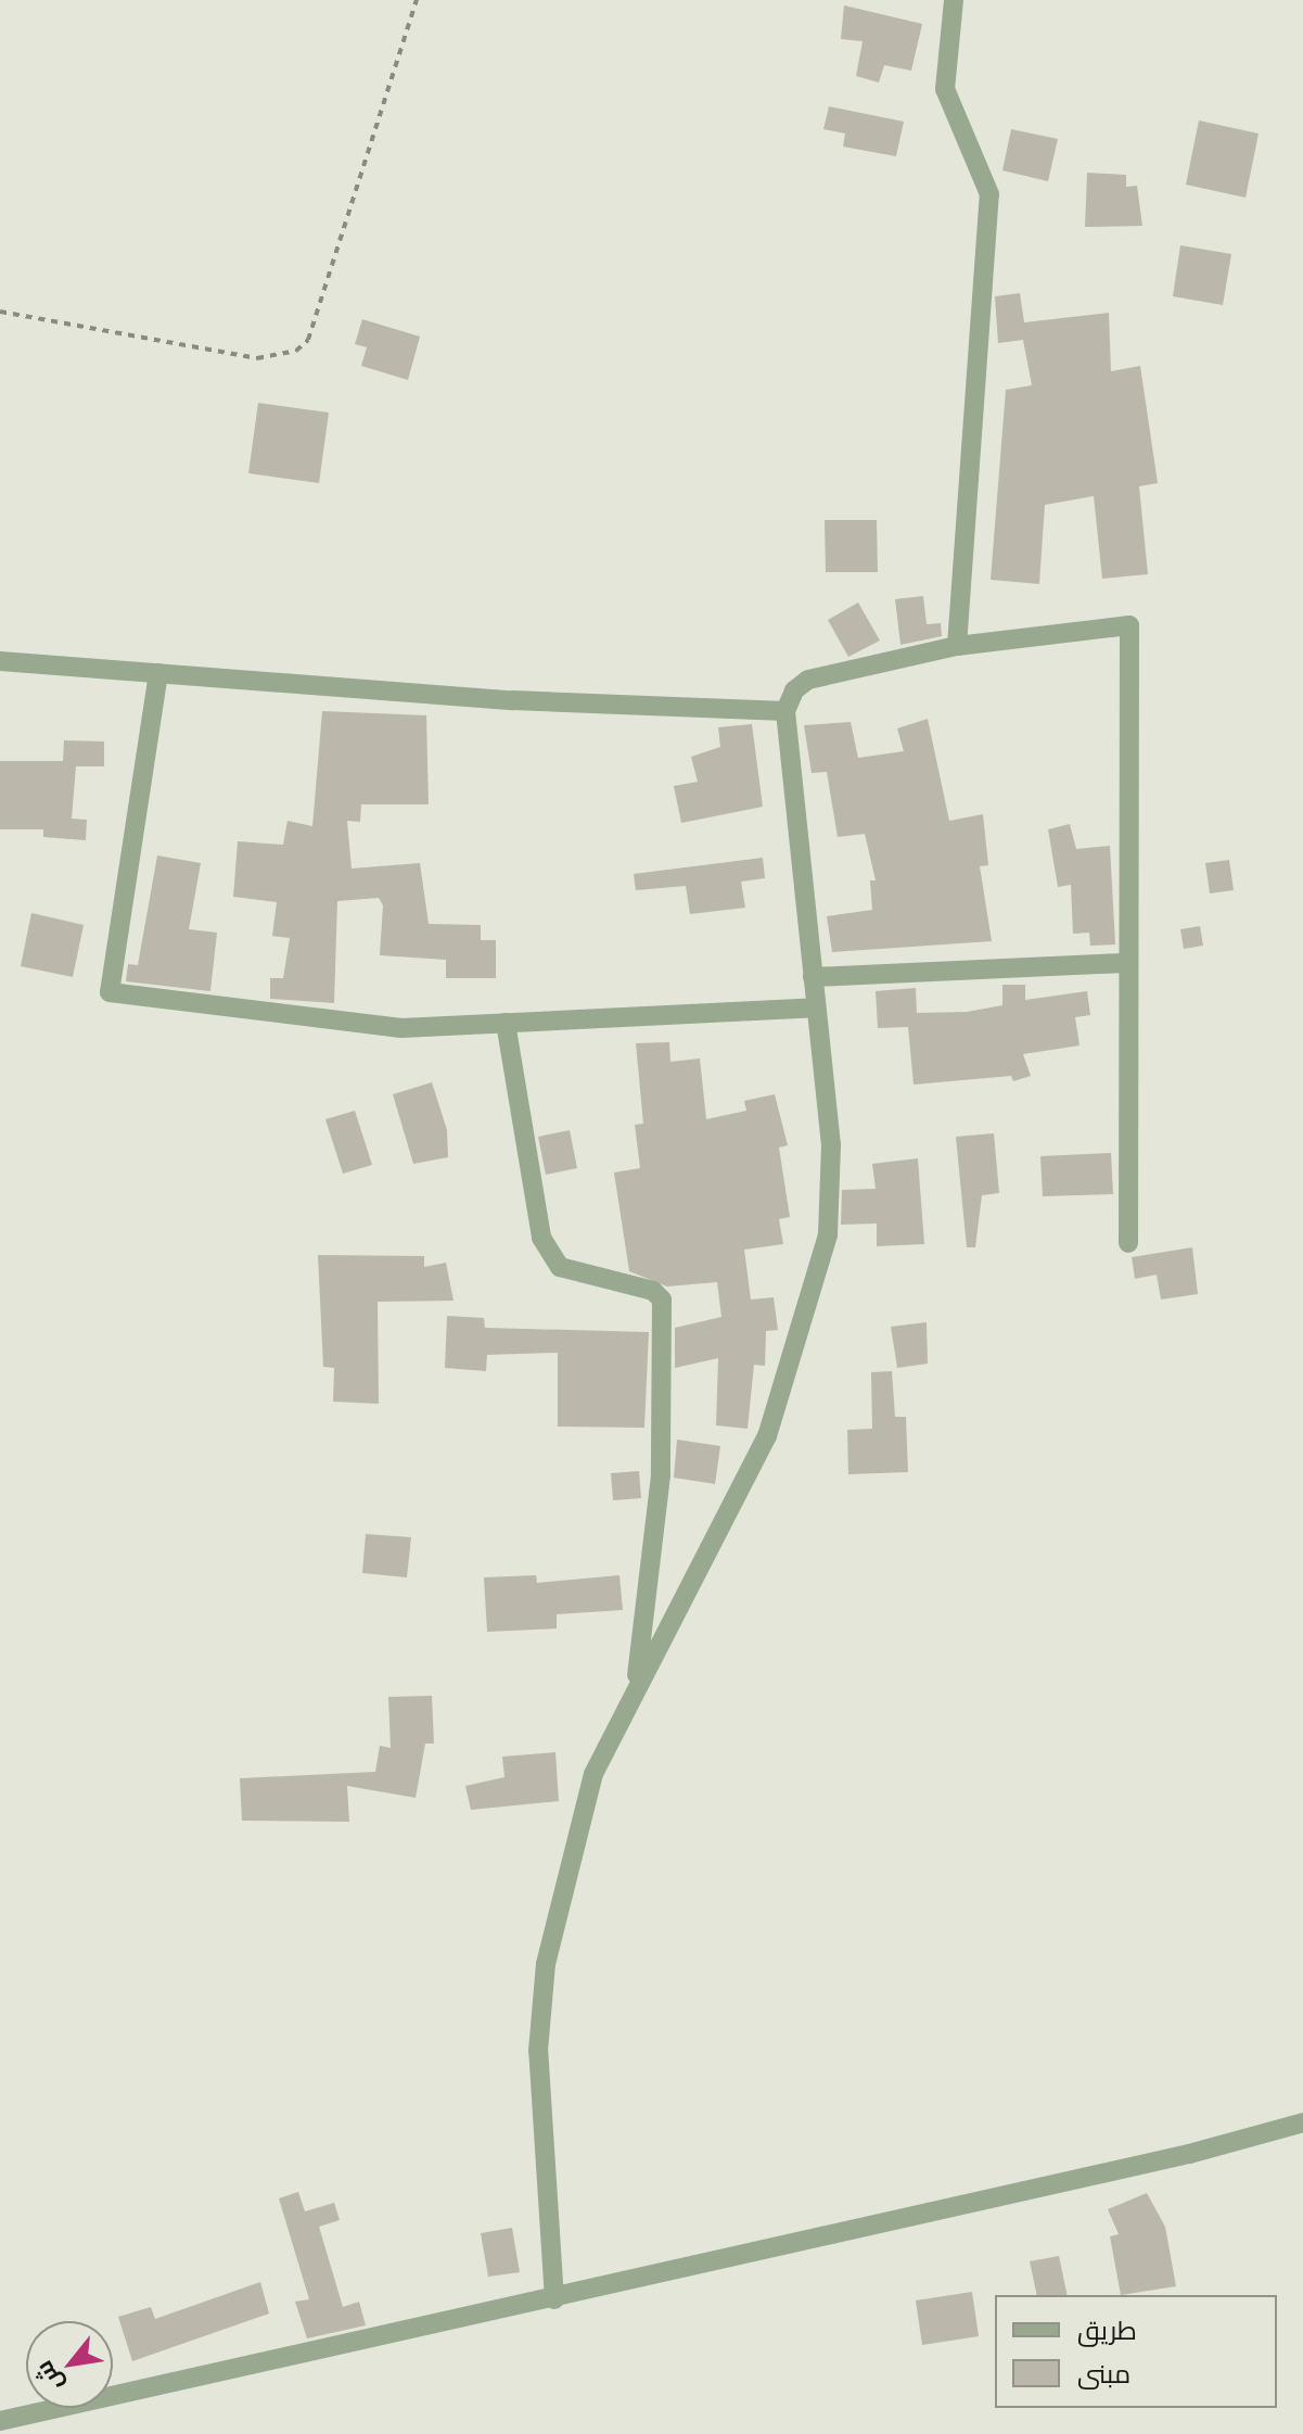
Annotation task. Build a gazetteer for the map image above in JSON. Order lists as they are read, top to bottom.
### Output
{
  "legend": ["طريق", "مبنى"],
  "north": "bottom left"
}
